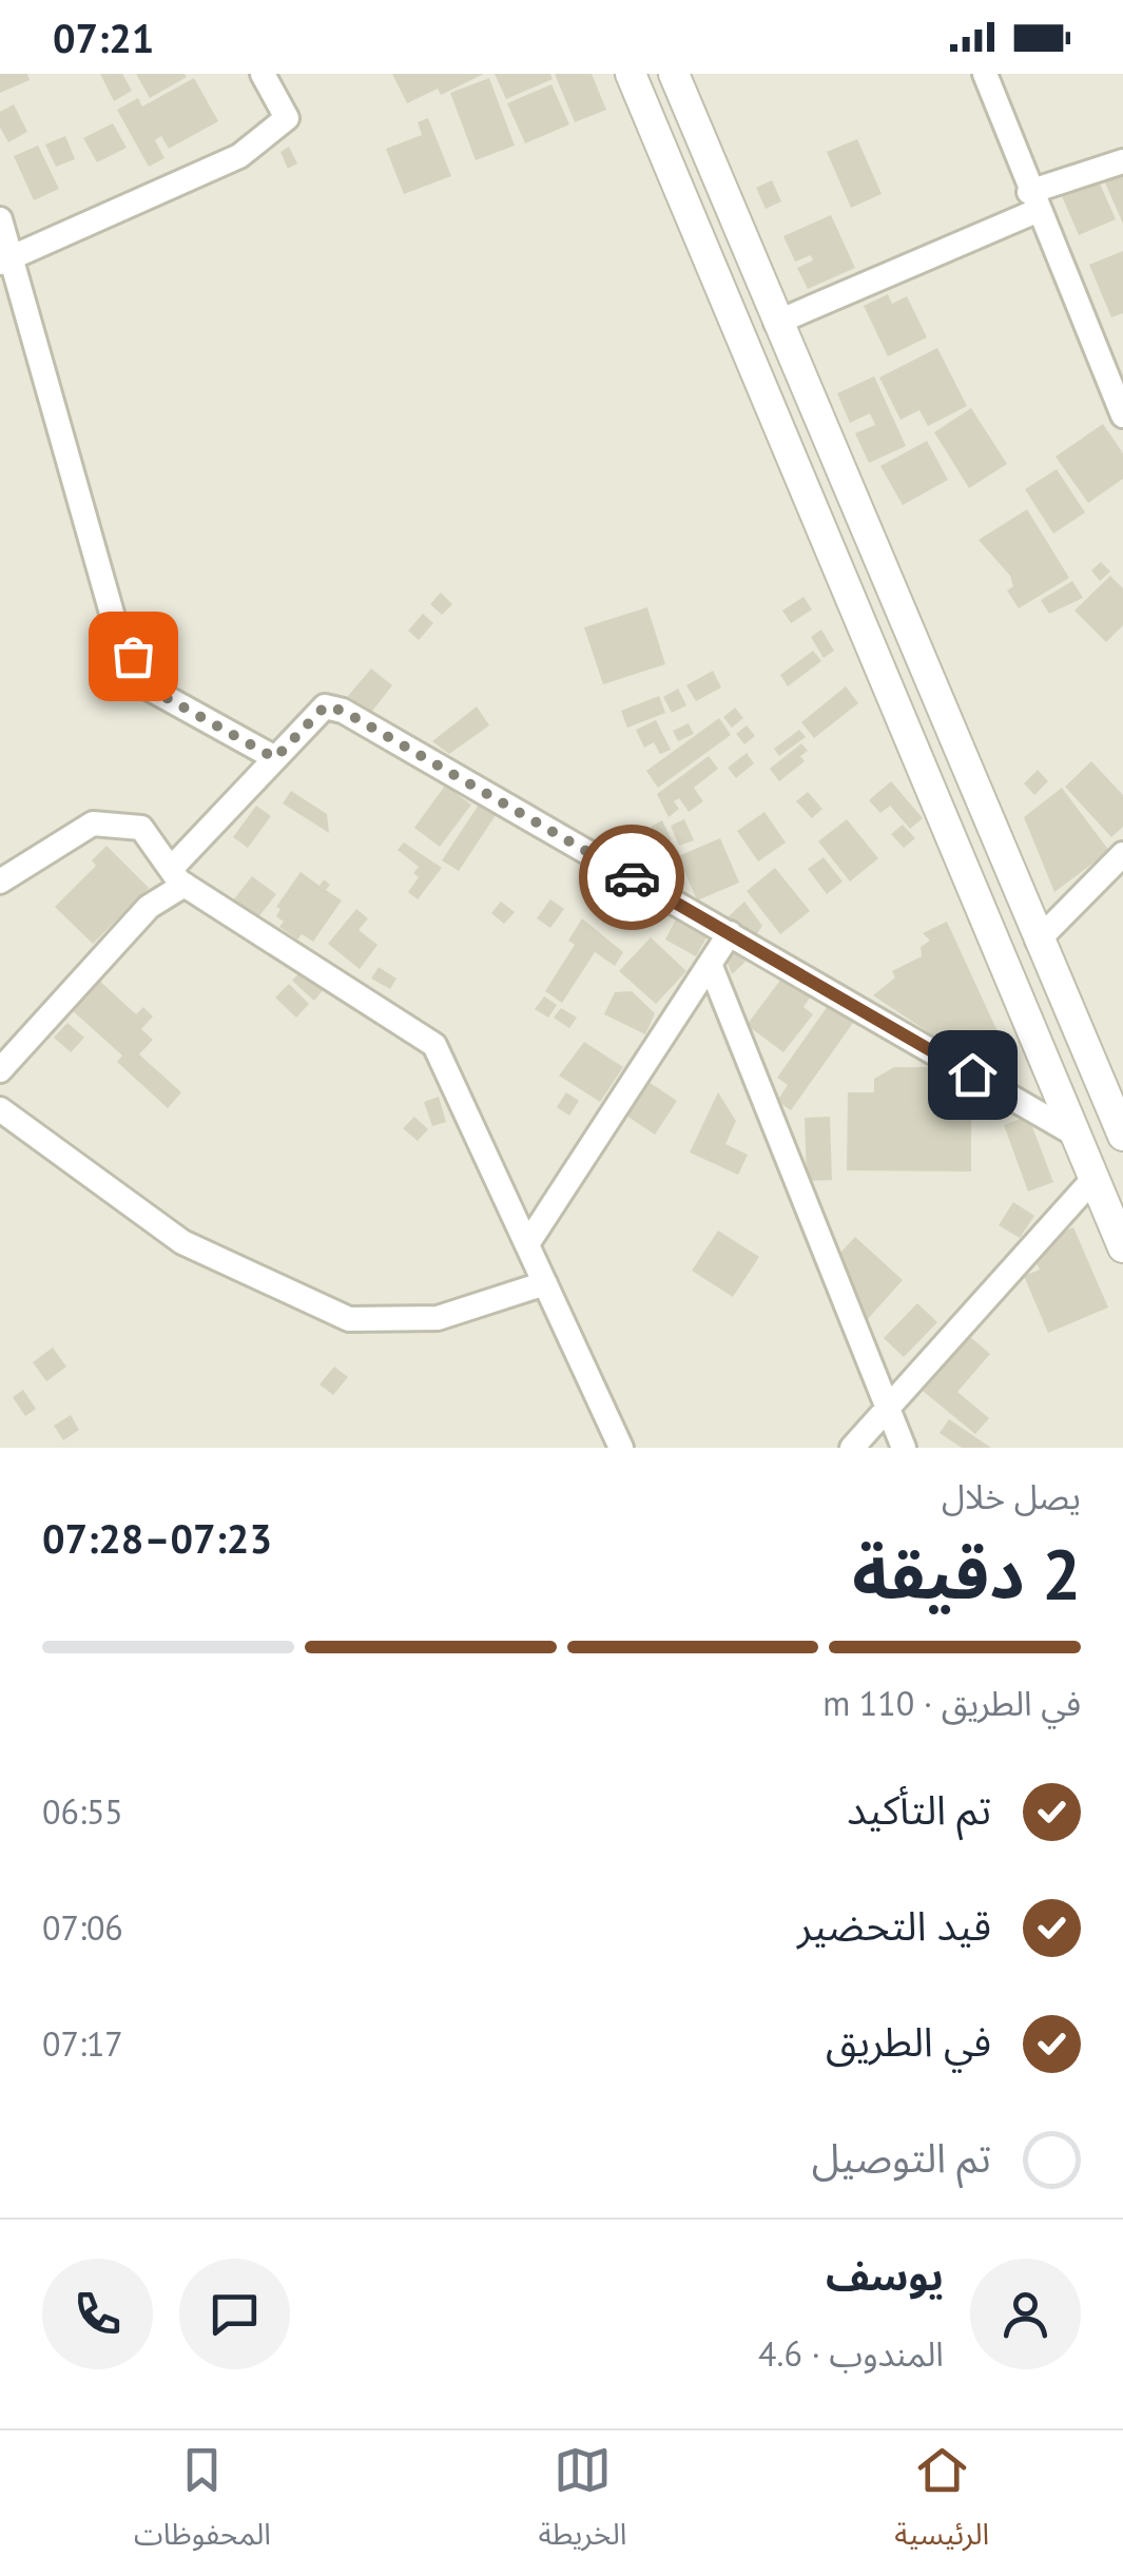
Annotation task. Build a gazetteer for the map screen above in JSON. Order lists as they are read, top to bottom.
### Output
{
  "page": {
    "status": "07:21",
    "heading": ["2 دقيقة", "يصل خلال", "07:23–07:28"],
    "panel": ["يوسف", "المندوب · 4.6"],
    "bar": "في الطريق · 110 m",
    "list": [
      ["تم التأكيد", "06:55"],
      ["قيد التحضير", "07:06"],
      ["في الطريق", "07:17"],
      "تم التوصيل"
    ],
    "tabs": ["الرئيسية", "الخريطة", "المحفوظات"]
  }
}
